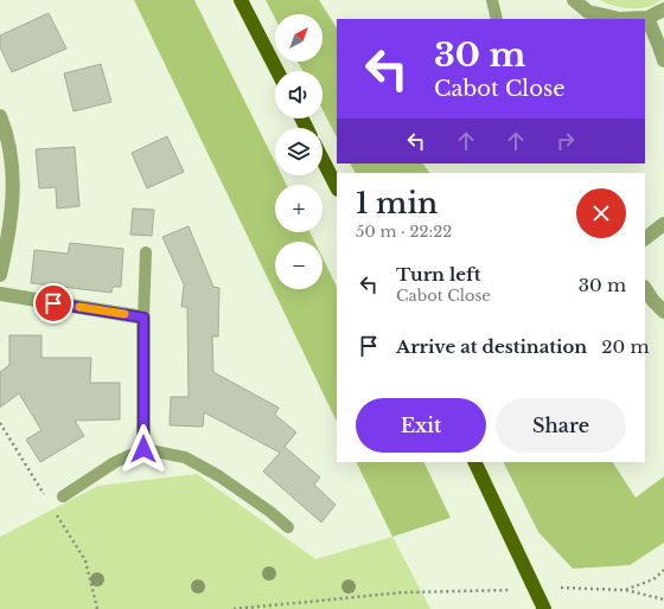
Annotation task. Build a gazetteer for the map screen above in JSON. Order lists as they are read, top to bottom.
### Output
{
  "north": "top right",
  "page": {
    "map_buttons": ["+", "−"],
    "turn": ["30 m", "Cabot Close"],
    "heading": ["1 min", "50 m · 22:22"],
    "list": [
      {
        "name": "Turn left",
        "note": "Cabot Close",
        "value": "30 m"
      },
      {
        "name": "Arrive at destination",
        "value": "20 m"
      }
    ],
    "buttons": ["Exit", "Share"]
  }
}
